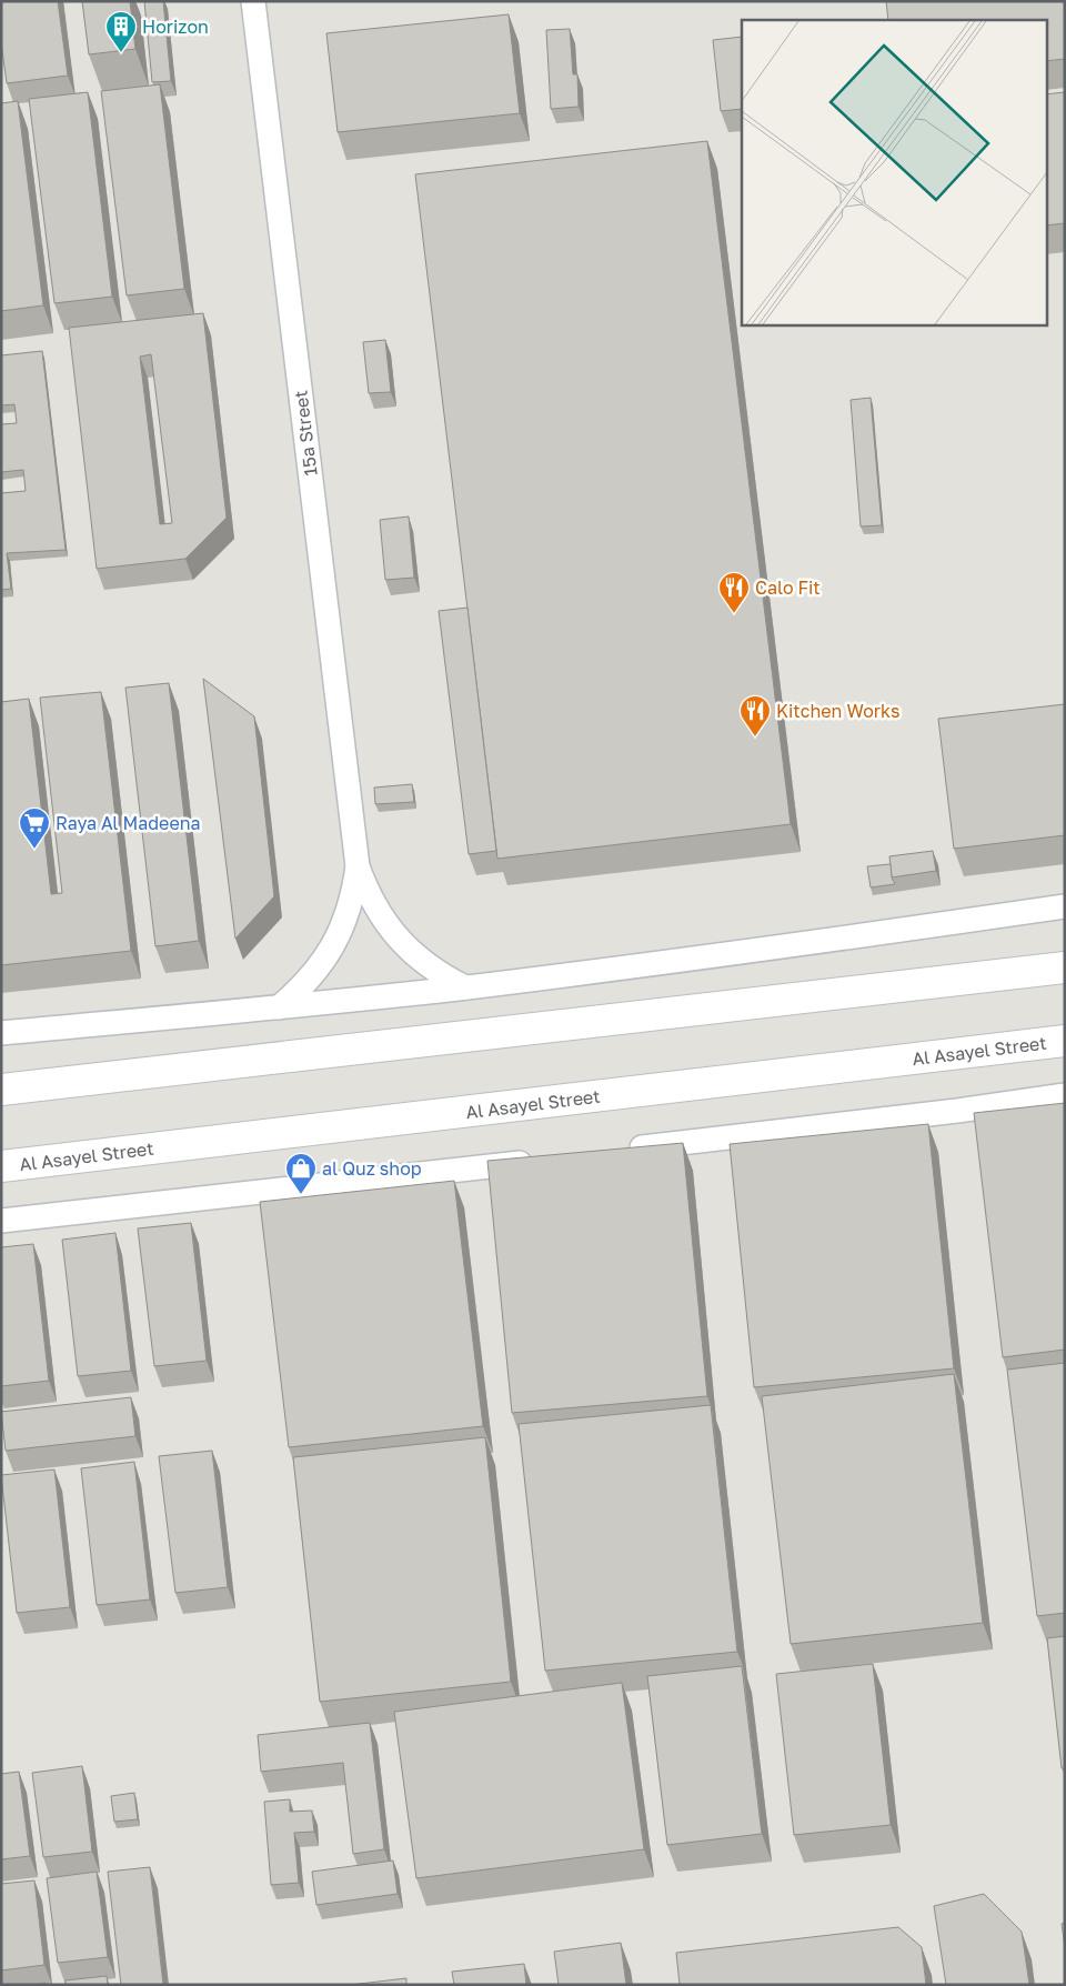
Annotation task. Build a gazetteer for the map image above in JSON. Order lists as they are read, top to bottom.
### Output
{
  "streets": {
    "main road": ["Al Asayel Street"],
    "street": ["15a Street"]
  },
  "places": {
    "building": ["Horizon"],
    "restaurant": ["Calo Fit", "Kitchen Works"],
    "supermarket": ["Raya Al Madeena"],
    "shop": ["al Quz shop"]
  }
}
